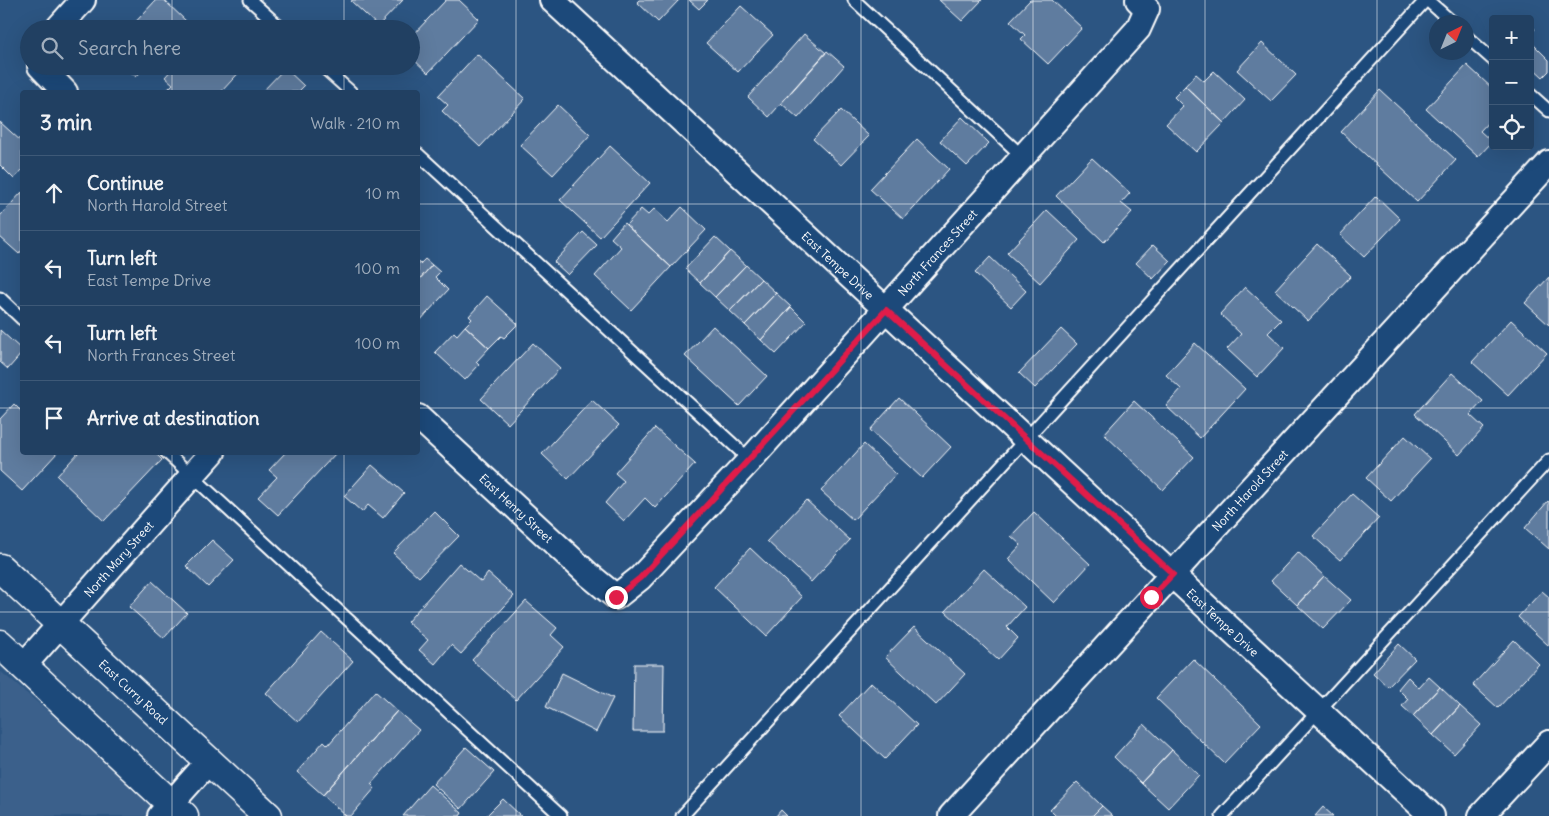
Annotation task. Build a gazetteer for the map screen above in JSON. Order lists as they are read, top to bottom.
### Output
{
  "streets": {
    "main road": ["East Curry Road"],
    "street": [
      "North Frances Street",
      "East Tempe Drive",
      "North Harold Street",
      "East Henry Street",
      "North Mary Street"
    ]
  },
  "crossings": [
    ["North Frances Street", "East Tempe Drive"],
    ["North Frances Street", "East Henry Street"],
    ["East Tempe Drive", "North Harold Street"],
    ["North Mary Street", "East Curry Road"]
  ],
  "north": "top right",
  "page": {
    "map_buttons": ["+", "−"],
    "search": "Search here",
    "heading": ["3 min", "Walk · 210 m"],
    "list": [
      ["Continue", "North Harold Street", "10 m"],
      ["Turn left", "East Tempe Drive", "100 m"],
      ["Turn left", "North Frances Street", "100 m"],
      "Arrive at destination"
    ]
  }
}
